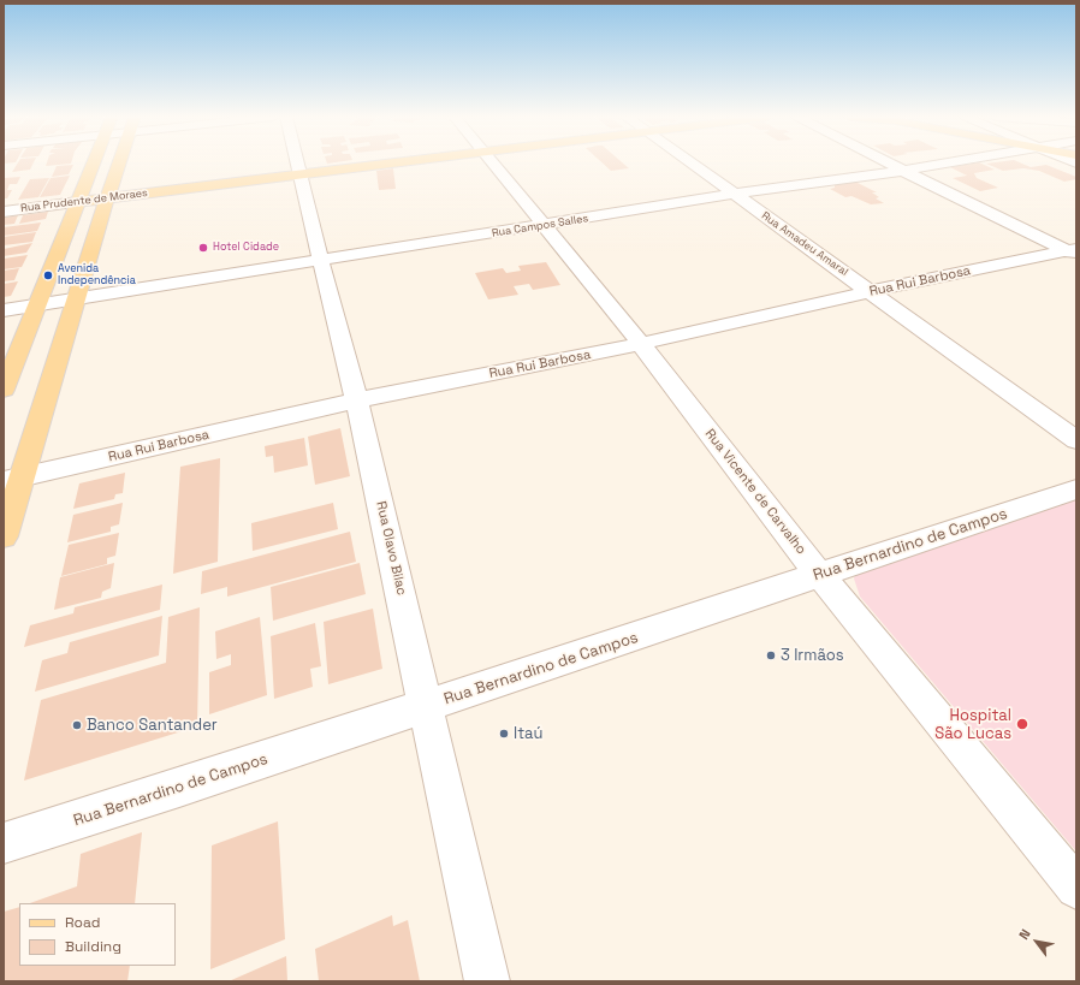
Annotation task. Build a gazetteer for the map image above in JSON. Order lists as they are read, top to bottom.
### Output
{
  "streets": {
    "main road": ["Rua Prudente de Moraes"],
    "street": [
      "Rua Campos Salles",
      "Rua Amadeu Amaral",
      "Rua Rui Barbosa",
      "Rua Vicente de Carvalho",
      "Rua Bernardino de Campos",
      "Rua Olavo Bilac"
    ]
  },
  "crossings": [
    ["Rua Prudente de Moraes", "Rua Olavo Bilac"],
    ["Rua Campos Salles", "Rua Amadeu Amaral"],
    ["Rua Campos Salles", "Rua Vicente de Carvalho"],
    ["Rua Campos Salles", "Rua Olavo Bilac"],
    ["Rua Amadeu Amaral", "Rua Rui Barbosa"],
    ["Rua Rui Barbosa", "Rua Vicente de Carvalho"],
    ["Rua Rui Barbosa", "Rua Olavo Bilac"],
    ["Rua Vicente de Carvalho", "Rua Bernardino de Campos"],
    ["Rua Bernardino de Campos", "Rua Olavo Bilac"]
  ],
  "places": [
    "Hotel Cidade",
    "Avenida Independência",
    "3 Irmãos",
    "Hospital São Lucas",
    "Banco Santander",
    "Itaú"
  ],
  "legend": ["Road", "Building"],
  "north": "top left"
}
